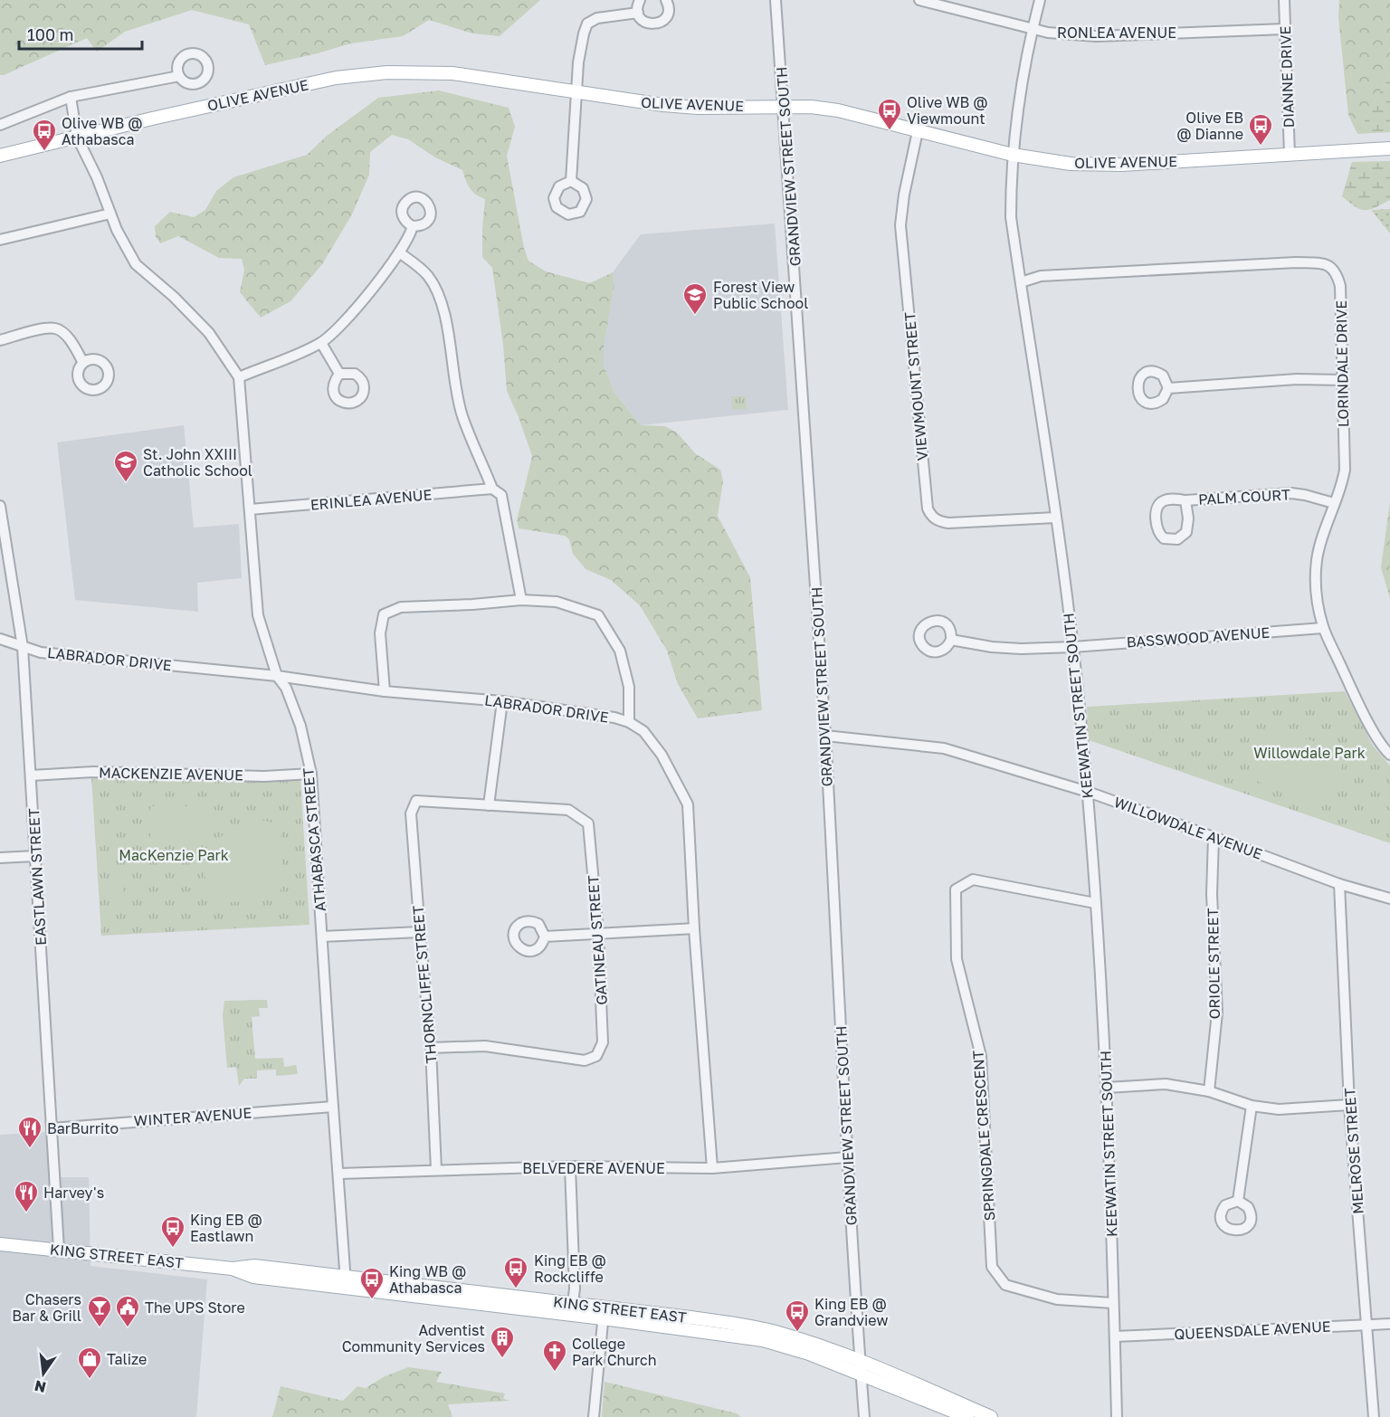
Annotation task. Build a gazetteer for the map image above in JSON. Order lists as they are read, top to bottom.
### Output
{
  "streets": {
    "main road": ["OLIVE AVENUE", "KING STREET EAST"],
    "street": [
      "RONLEA AVENUE",
      "DIANNE DRIVE",
      "GRANDVIEW STREET SOUTH",
      "LORINDALE DRIVE",
      "VIEWMOUNT STREET",
      "PALM COURT",
      "ERINLEA AVENUE",
      "BASSWOOD AVENUE",
      "LABRADOR DRIVE",
      "KEEWATIN STREET SOUTH",
      "MACKENZIE AVENUE",
      "WILLOWDALE AVENUE",
      "ATHABASCA STREET",
      "EASTLAWN STREET",
      "GATINEAU STREET",
      "ORIOLE STREET",
      "THORNCLIFFE STREET",
      "WINTER AVENUE",
      "SPRINGDALE CRESCENT",
      "MELROSE STREET",
      "BELVEDERE AVENUE",
      "QUEENSDALE AVENUE"
    ]
  },
  "crossings": [
    ["RONLEA AVENUE", "DIANNE DRIVE"],
    ["RONLEA AVENUE", "KEEWATIN STREET SOUTH"],
    ["DIANNE DRIVE", "OLIVE AVENUE"],
    ["OLIVE AVENUE", "GRANDVIEW STREET SOUTH"],
    ["OLIVE AVENUE", "VIEWMOUNT STREET"],
    ["OLIVE AVENUE", "KEEWATIN STREET SOUTH"],
    ["OLIVE AVENUE", "ATHABASCA STREET"],
    ["GRANDVIEW STREET SOUTH", "WILLOWDALE AVENUE"],
    ["GRANDVIEW STREET SOUTH", "BELVEDERE AVENUE"],
    ["GRANDVIEW STREET SOUTH", "KING STREET EAST"],
    ["LORINDALE DRIVE", "PALM COURT"],
    ["LORINDALE DRIVE", "BASSWOOD AVENUE"],
    ["LORINDALE DRIVE", "KEEWATIN STREET SOUTH"],
    ["VIEWMOUNT STREET", "KEEWATIN STREET SOUTH"],
    ["ERINLEA AVENUE", "ATHABASCA STREET"],
    ["BASSWOOD AVENUE", "KEEWATIN STREET SOUTH"],
    ["LABRADOR DRIVE", "ATHABASCA STREET"],
    ["LABRADOR DRIVE", "EASTLAWN STREET"],
    ["LABRADOR DRIVE", "BELVEDERE AVENUE"],
    ["KEEWATIN STREET SOUTH", "WILLOWDALE AVENUE"],
    ["KEEWATIN STREET SOUTH", "SPRINGDALE CRESCENT"],
    ["KEEWATIN STREET SOUTH", "QUEENSDALE AVENUE"],
    ["MACKENZIE AVENUE", "ATHABASCA STREET"],
    ["MACKENZIE AVENUE", "EASTLAWN STREET"],
    ["WILLOWDALE AVENUE", "ORIOLE STREET"],
    ["WILLOWDALE AVENUE", "MELROSE STREET"],
    ["ATHABASCA STREET", "WINTER AVENUE"],
    ["ATHABASCA STREET", "BELVEDERE AVENUE"],
    ["ATHABASCA STREET", "KING STREET EAST"],
    ["EASTLAWN STREET", "WINTER AVENUE"],
    ["EASTLAWN STREET", "KING STREET EAST"],
    ["GATINEAU STREET", "THORNCLIFFE STREET"],
    ["THORNCLIFFE STREET", "BELVEDERE AVENUE"],
    ["MELROSE STREET", "QUEENSDALE AVENUE"]
  ],
  "parks": ["Willowdale Park", "MacKenzie Park"],
  "places": {
    "bus stop": [
      "Olive WB @ Viewmount",
      "Olive EB @ Dianne",
      "Olive WB @ Athabasca",
      "King EB @ Eastlawn",
      "King EB @ Rockcliffe",
      "King WB @ Athabasca",
      "King EB @ Grandview"
    ],
    "school or university": ["Forest View Public School", "St. John XXIII Catholic School"],
    "restaurant": ["BarBurrito", "Harvey's"],
    "bar": ["Chasers Bar & Grill"],
    "public building": ["The UPS Store"],
    "building": ["Adventist Community Services"],
    "church": ["College Park Church"],
    "shop": ["Talize"]
  },
  "scale_bar": "100 m",
  "north": "bottom"
}
